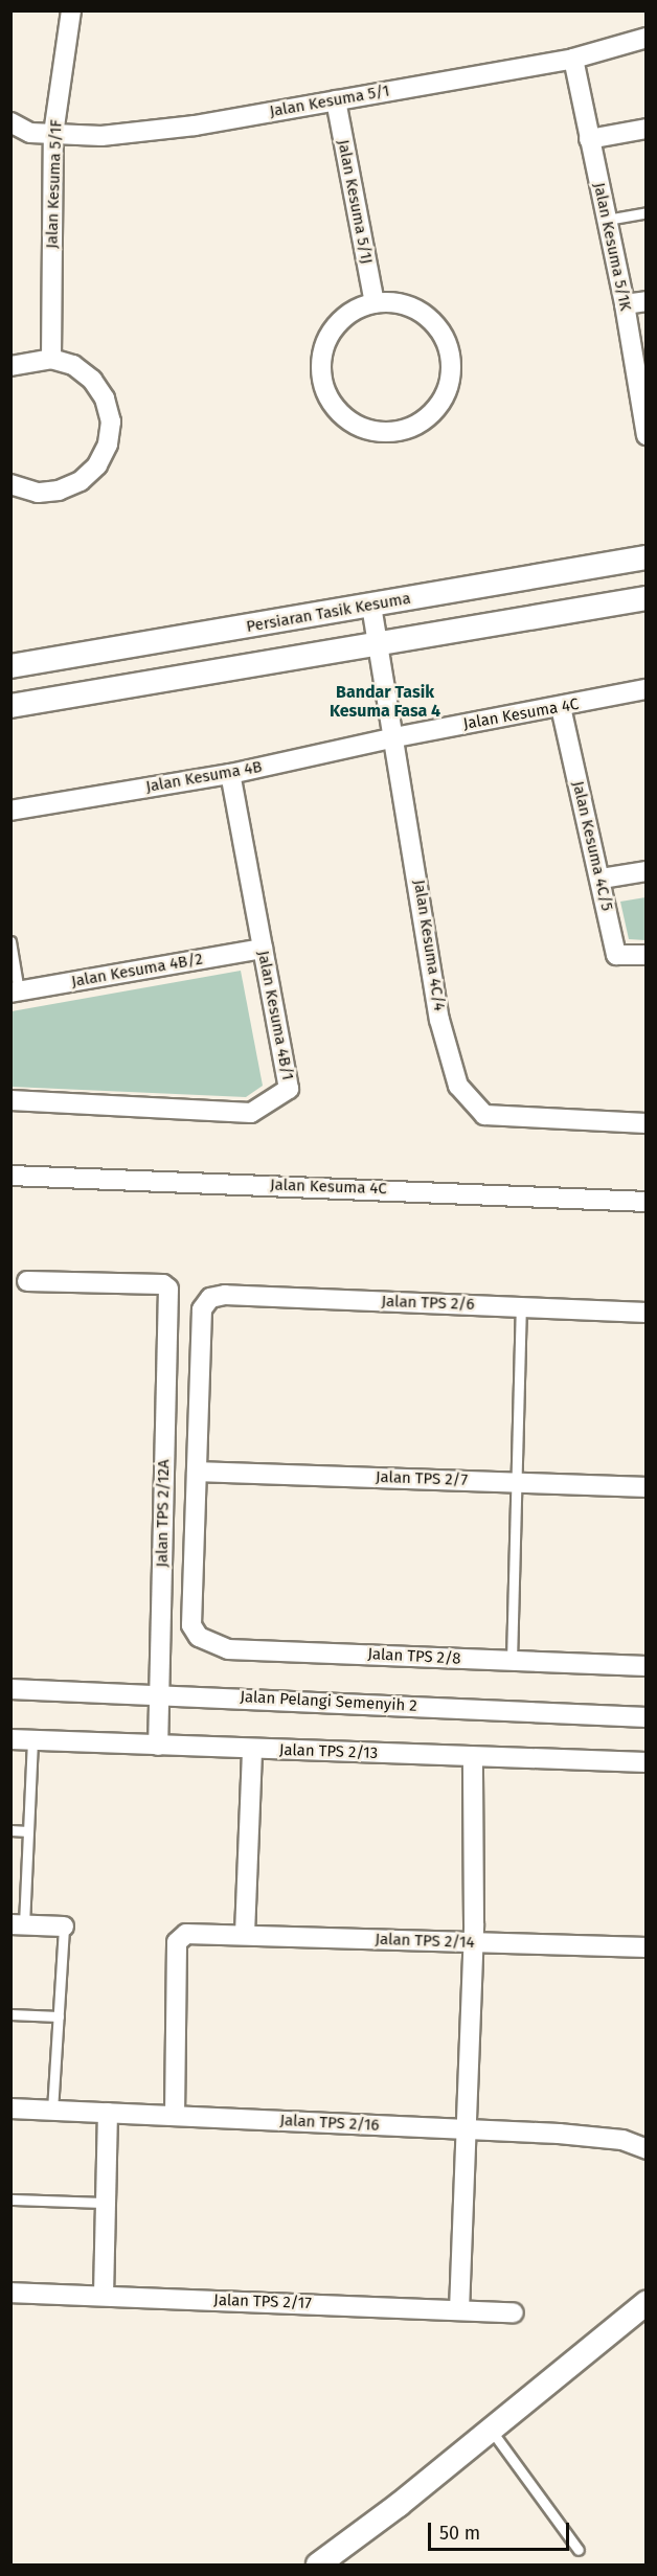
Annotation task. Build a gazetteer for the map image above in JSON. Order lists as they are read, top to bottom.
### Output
{
  "streets": {
    "street": [
      "Jalan Kesuma 5/1",
      "Jalan Kesuma 5/1F",
      "Jalan Kesuma 5/1J",
      "Jalan Kesuma 5/1K",
      "Persiaran Tasik Kesuma",
      "Jalan Kesuma 4C",
      "Jalan Kesuma 4B",
      "Jalan Kesuma 4C/5",
      "Jalan Kesuma 4C/4",
      "Jalan Kesuma 4B/2",
      "Jalan Kesuma 4B/1",
      "Jalan TPS 2/6",
      "Jalan TPS 2/7",
      "Jalan TPS 2/12A",
      "Jalan TPS 2/8",
      "Jalan Pelangi Semenyih 2",
      "Jalan TPS 2/13",
      "Jalan TPS 2/14",
      "Jalan TPS 2/16",
      "Jalan TPS 2/17"
    ]
  },
  "crossings": [
    ["Jalan Kesuma 5/1", "Jalan Kesuma 5/1F"],
    ["Jalan Kesuma 5/1", "Jalan Kesuma 5/1J"],
    ["Jalan Kesuma 5/1", "Jalan Kesuma 5/1K"],
    ["Persiaran Tasik Kesuma", "Jalan Kesuma 4C/4"],
    ["Jalan Kesuma 4C", "Jalan Kesuma 4B"],
    ["Jalan Kesuma 4C", "Jalan Kesuma 4C/5"],
    ["Jalan Kesuma 4C", "Jalan Kesuma 4C/4"],
    ["Jalan Kesuma 4B", "Jalan Kesuma 4C/4"],
    ["Jalan Kesuma 4B", "Jalan Kesuma 4B/1"],
    ["Jalan Kesuma 4B/2", "Jalan Kesuma 4B/1"],
    ["Jalan TPS 2/6", "Jalan TPS 2/7"],
    ["Jalan TPS 2/6", "Jalan TPS 2/8"],
    ["Jalan TPS 2/7", "Jalan TPS 2/8"],
    ["Jalan TPS 2/12A", "Jalan Pelangi Semenyih 2"],
    ["Jalan TPS 2/12A", "Jalan TPS 2/13"],
    ["Jalan TPS 2/14", "Jalan TPS 2/16"]
  ],
  "districts": ["Bandar Tasik Kesuma Fasa 4"],
  "scale_bar": "50 m"
}
